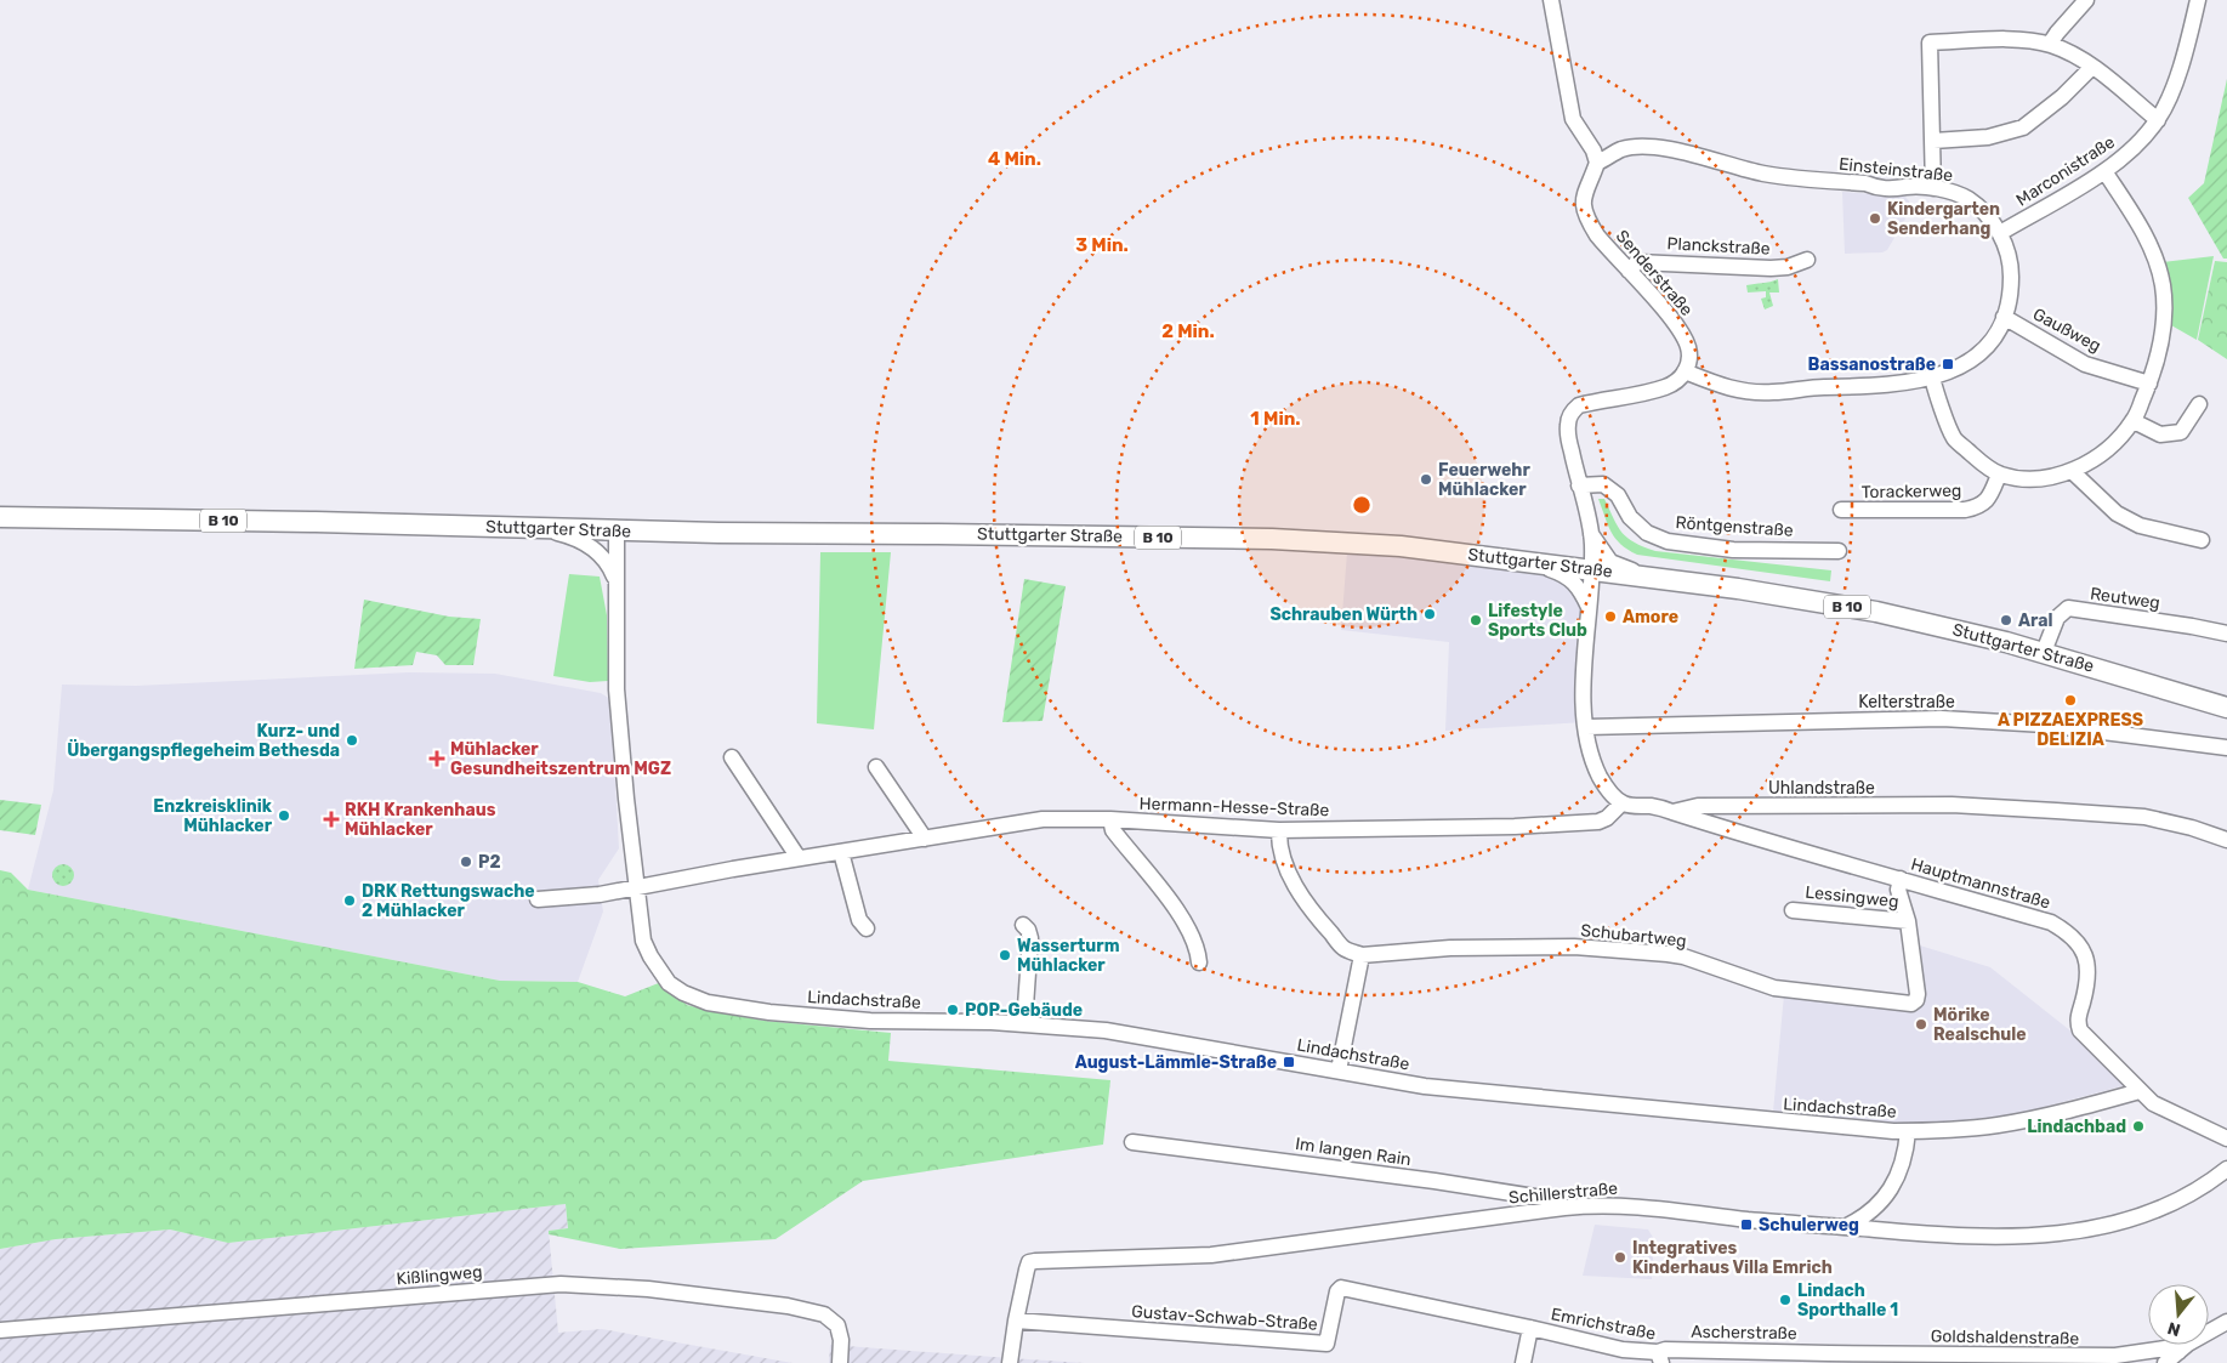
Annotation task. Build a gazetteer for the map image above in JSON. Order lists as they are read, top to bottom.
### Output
{
  "streets": {
    "main road": ["B 10", "Stuttgarter Straße"],
    "street": [
      "Einsteinstraße",
      "Marconistraße",
      "Planckstraße",
      "Senderstraße",
      "Gaußweg",
      "Torackerweg",
      "Röntgenstraße",
      "Reutweg",
      "Kelterstraße",
      "Uhlandstraße",
      "Hermann-Hesse-Straße",
      "Hauptmannstraße",
      "Lessingweg",
      "Schubartweg",
      "Lindachstraße",
      "Im langen Rain",
      "Schillerstraße",
      "Kißlingweg",
      "Gustav-Schwab-Straße",
      "Emrichstraße",
      "Ascherstraße",
      "Goldshaldenstraße"
    ]
  },
  "crossings": [
    ["Einsteinstraße", "Marconistraße"],
    ["Einsteinstraße", "Senderstraße"],
    ["Einsteinstraße", "Gaußweg"],
    ["Planckstraße", "Senderstraße"],
    ["Stuttgarter Straße", "Reutweg"],
    ["Uhlandstraße", "Hermann-Hesse-Straße"],
    ["Uhlandstraße", "Hauptmannstraße"],
    ["Hermann-Hesse-Straße", "Lindachstraße"],
    ["Hauptmannstraße", "Schubartweg"],
    ["Hauptmannstraße", "Lindachstraße"],
    ["Lessingweg", "Schubartweg"],
    ["Im langen Rain", "Schillerstraße"],
    ["Schillerstraße", "Gustav-Schwab-Straße"],
    ["Gustav-Schwab-Straße", "Emrichstraße"],
    ["Emrichstraße", "Ascherstraße"],
    ["Ascherstraße", "Goldshaldenstraße"]
  ],
  "places": {
    "other": [
      "Kindergarten Senderhang",
      "Feuerwehr Mühlacker",
      "Schrauben Würth",
      "Amore",
      "Lifestyle Sports Club",
      "Aral",
      "A PIZZAEXPRESS DELIZIA",
      "Kurz- und Übergangspflegeheim Bethesda",
      "Enzkreisklinik Mühlacker",
      "P2",
      "DRK Rettungswache 2 Mühlacker",
      "Wasserturm Mühlacker",
      "POP-Gebäude",
      "Mörike Realschule",
      "Lindachbad",
      "Integratives Kinderhaus Villa Emrich",
      "Lindach Sporthalle 1"
    ],
    "transit": ["Bassanostraße", "August-Lämmle-Straße", "Schulerweg"],
    "health": ["Mühlacker Gesundheitszentrum MGZ", "RKH Krankenhaus Mühlacker"]
  },
  "north": "bottom",
  "rings": [
    "4 Min.",
    "3 Min.",
    "2 Min.",
    "1 Min."
  ]
}
